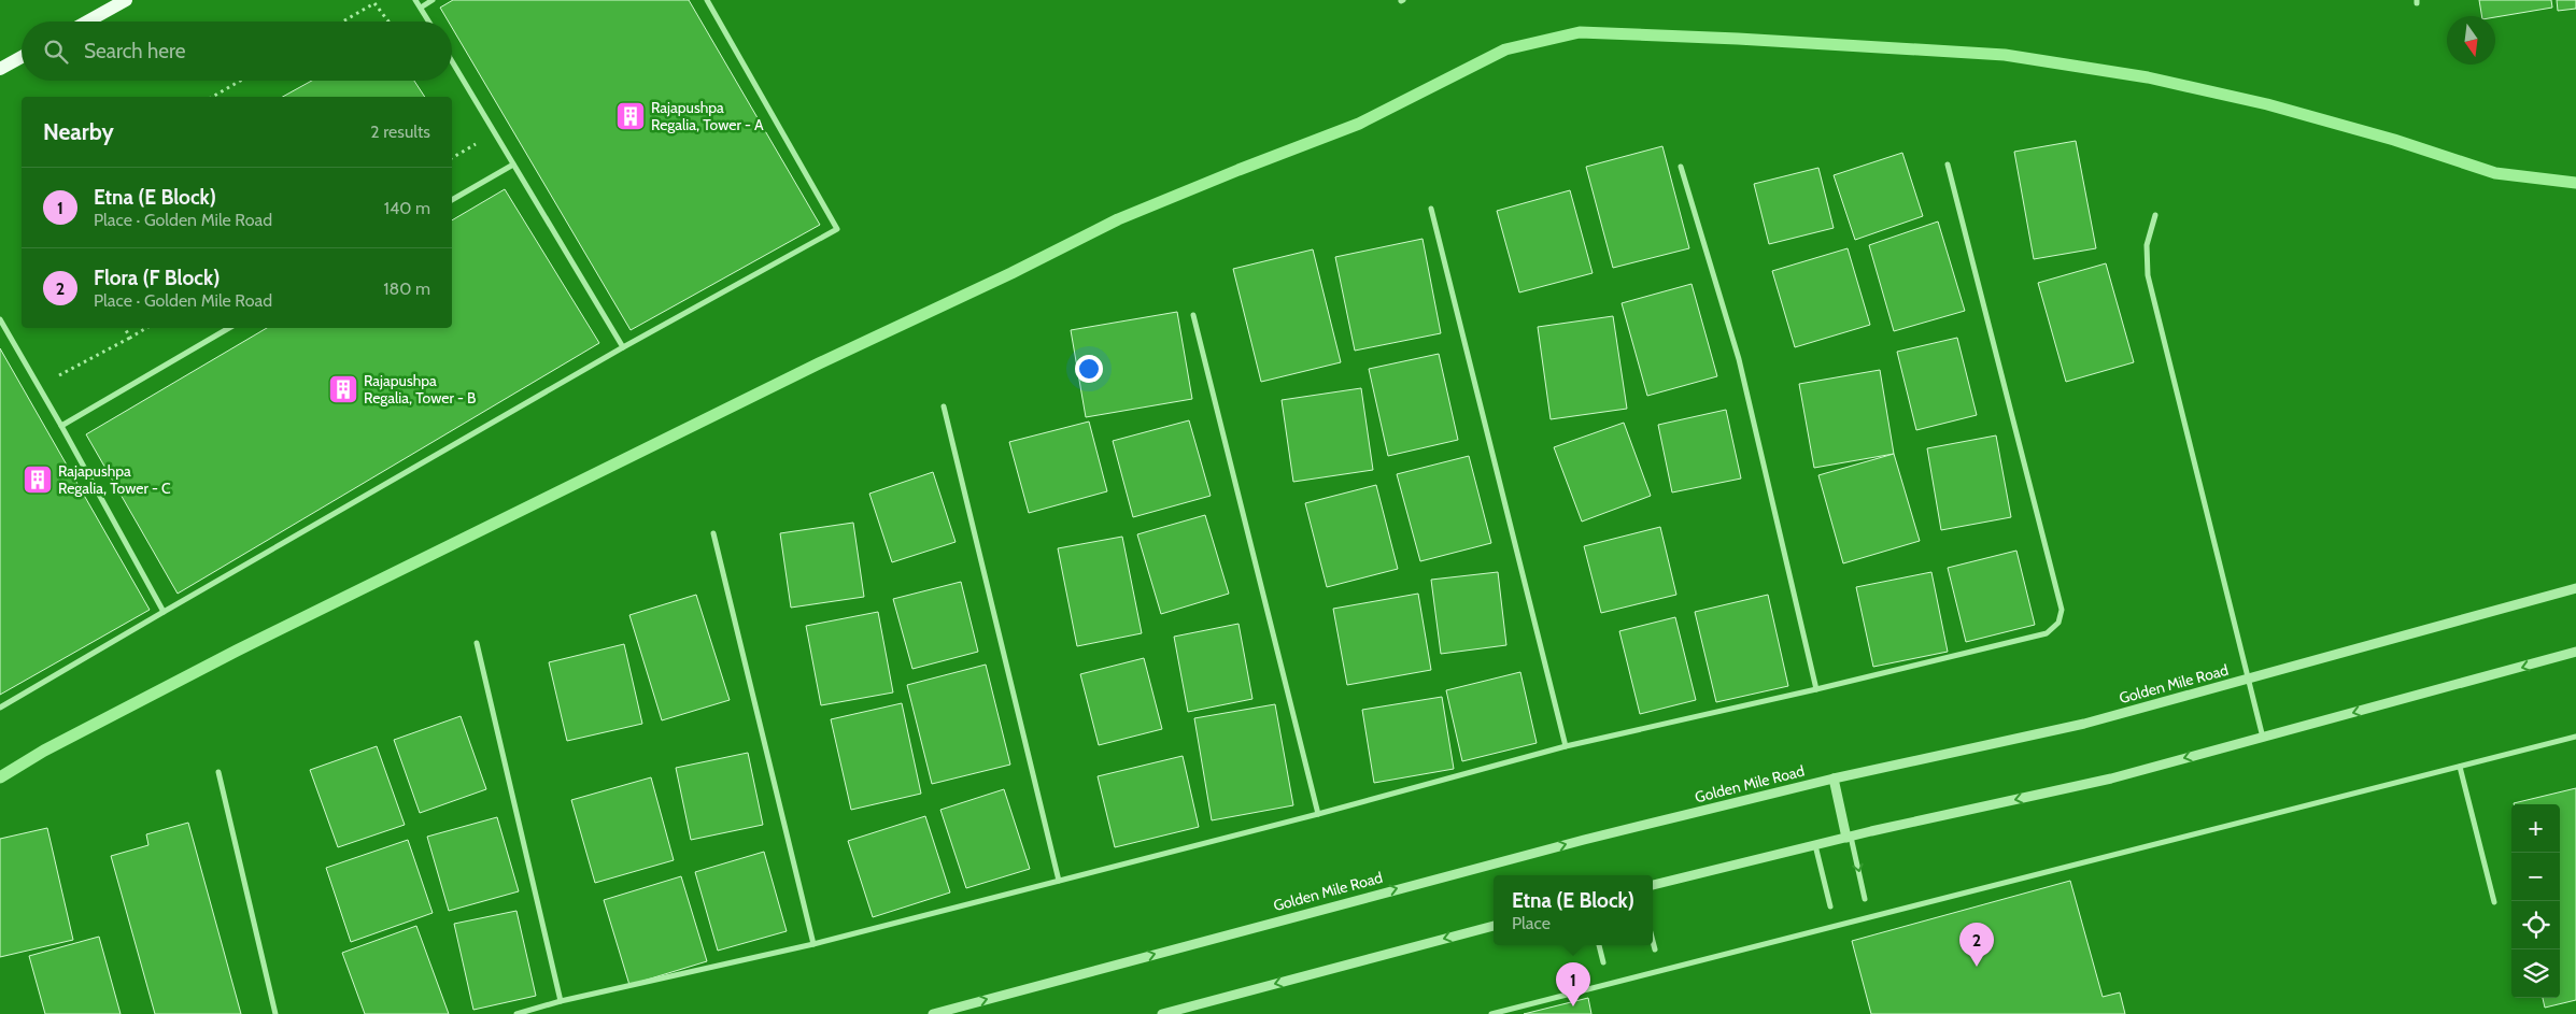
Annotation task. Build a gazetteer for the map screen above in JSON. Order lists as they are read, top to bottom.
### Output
{
  "streets": {
    "street": ["Golden Mile Road"]
  },
  "places": {
    "building": ["Rajapushpa Regalia, Tower - A", "Rajapushpa Regalia, Tower - B", "Rajapushpa Regalia, Tower - C"]
  },
  "north": "bottom",
  "page": {
    "search": "Search here",
    "heading": ["Nearby", "2 results"],
    "list": [
      {
        "mark": "1",
        "name": "Etna (E Block)",
        "note": "Place · Golden Mile Road",
        "value": "140 m"
      },
      {
        "mark": "2",
        "name": "Flora (F Block)",
        "note": "Place · Golden Mile Road",
        "value": "180 m"
      }
    ],
    "map_buttons": ["+", "−"],
    "popup": ["Etna (E Block)", "Place"],
    "pins": ["2", "1"]
  }
}
